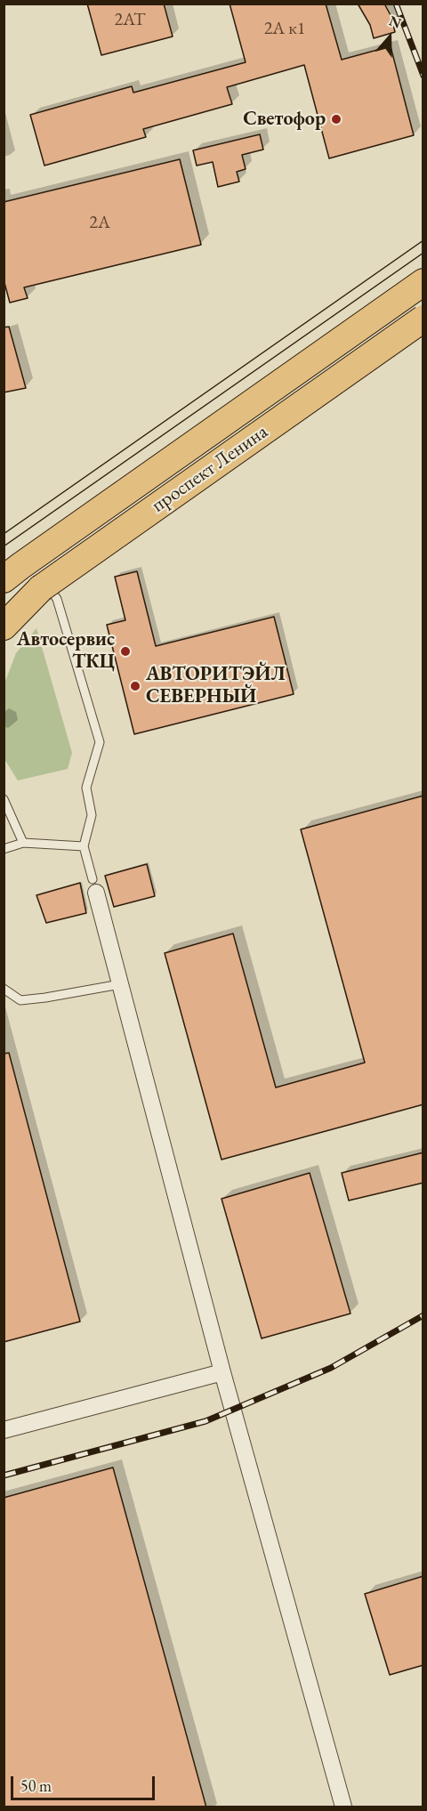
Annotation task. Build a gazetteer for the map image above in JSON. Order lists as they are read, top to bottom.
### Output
{
  "streets": {
    "main road": ["проспект Ленина"]
  },
  "places": ["Светофор", "Автосервис ТКЦ", "АВТОРИТЭЙЛ СЕВЕРНЫЙ"],
  "house_numbers": ["2АТ", "2А к1", "2А"],
  "scale_bar": "50 m",
  "north": "top"
}
